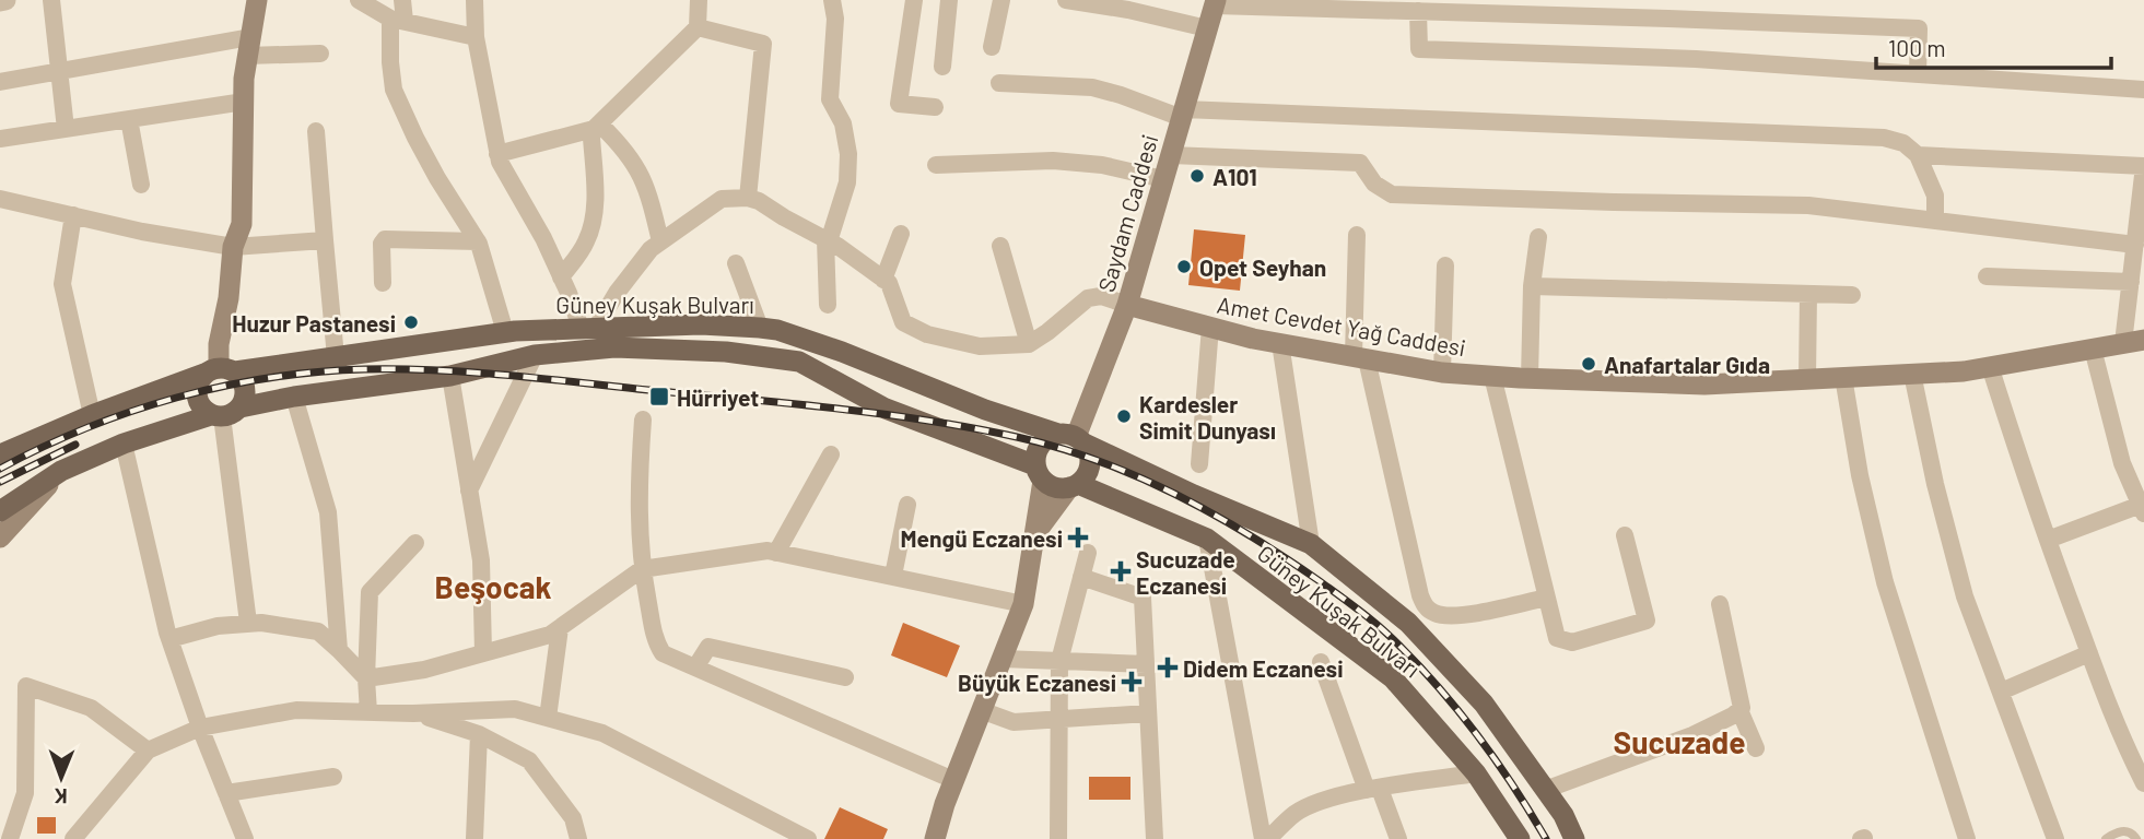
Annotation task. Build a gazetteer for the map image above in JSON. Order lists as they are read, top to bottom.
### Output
{
  "streets": {
    "main road": ["Saydam Caddesi", "Güney Kuşak Bulvarı", "Amet Cevdet Yağ Caddesi"]
  },
  "crossings": [
    ["Saydam Caddesi", "Güney Kuşak Bulvarı"],
    ["Saydam Caddesi", "Amet Cevdet Yağ Caddesi"]
  ],
  "districts": ["Beşocak", "Sucuzade"],
  "places": {
    "other": [
      "A101",
      "Opet Seyhan",
      "Huzur Pastanesi",
      "Anafartalar Gıda",
      "Kardesler Simit Dunyası"
    ],
    "transit": ["Hürriyet"],
    "health": [
      "Mengü Eczanesi",
      "Sucuzade Eczanesi",
      "Didem Eczanesi",
      "Büyük Eczanesi"
    ]
  },
  "scale_bar": "100 m",
  "north": "bottom"
}
